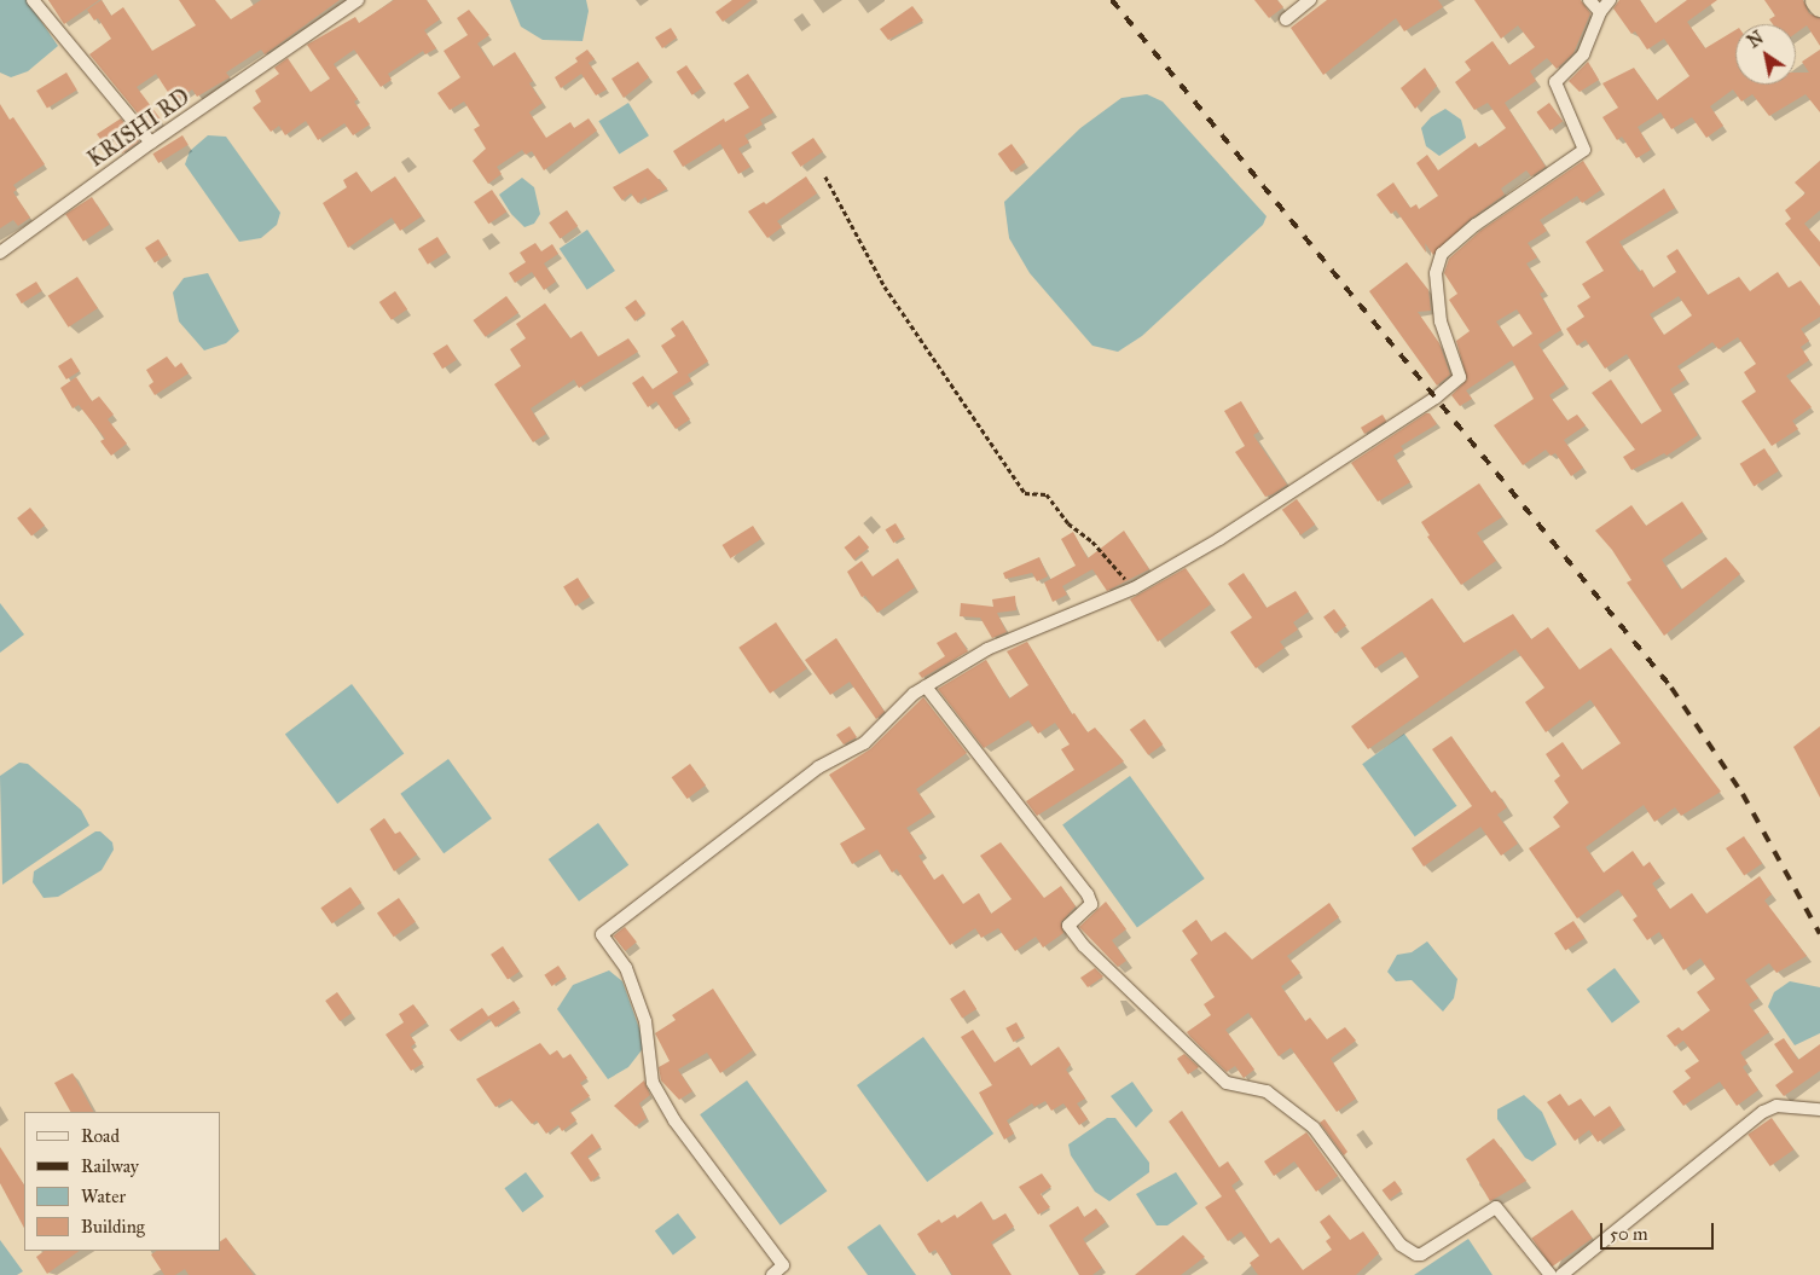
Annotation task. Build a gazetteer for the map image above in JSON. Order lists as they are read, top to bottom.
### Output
{
  "streets": {
    "street": ["KRISHI RD"]
  },
  "legend": [
    "Road",
    "Railway",
    "Water",
    "Building"
  ],
  "scale_bar": "50 m",
  "north": "top left"
}
